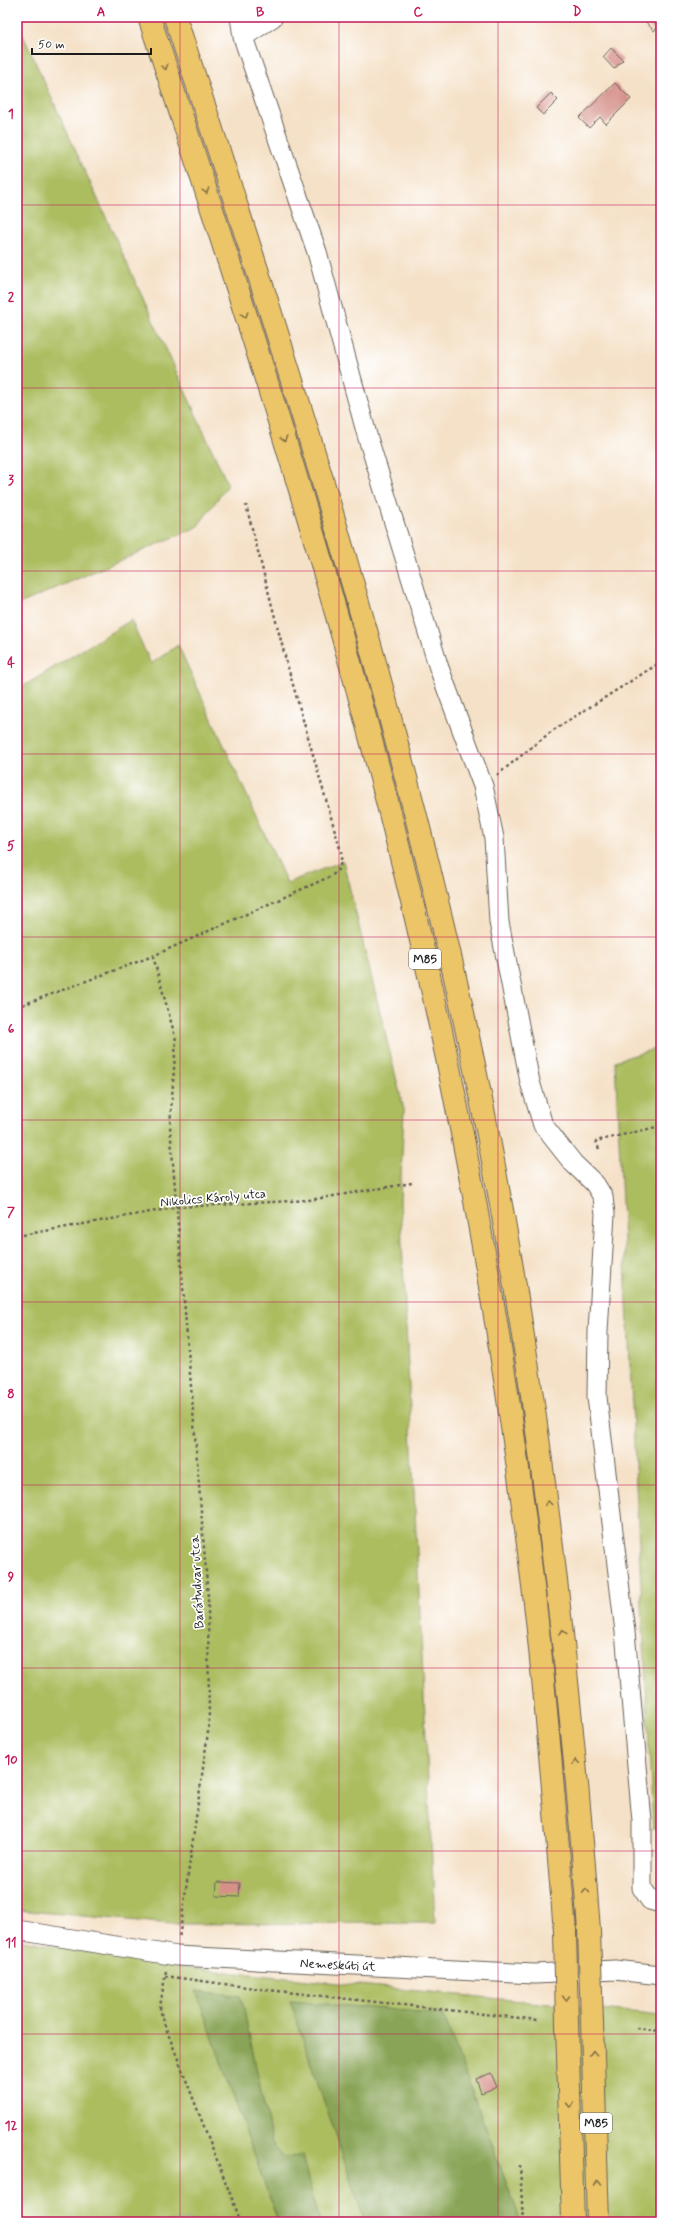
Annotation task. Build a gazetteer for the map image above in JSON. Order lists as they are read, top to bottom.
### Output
{
  "streets": {
    "highway": ["M85"],
    "street": ["Nemeskúti út"],
    "path": ["Nikolics Károly utca", "Barátudvar utca"]
  },
  "crossings": [
    ["Nikolics Károly utca", "Barátudvar utca"],
    ["Barátudvar utca", "Nemeskúti út"]
  ],
  "scale_bar": "50 m",
  "grid": {
    "columns": [
      "A",
      "B",
      "C",
      "D"
    ],
    "rows": [
      "1",
      "2",
      "3",
      "4",
      "5",
      "6",
      "7",
      "8",
      "9",
      "10",
      "11",
      "12"
    ]
  }
}
